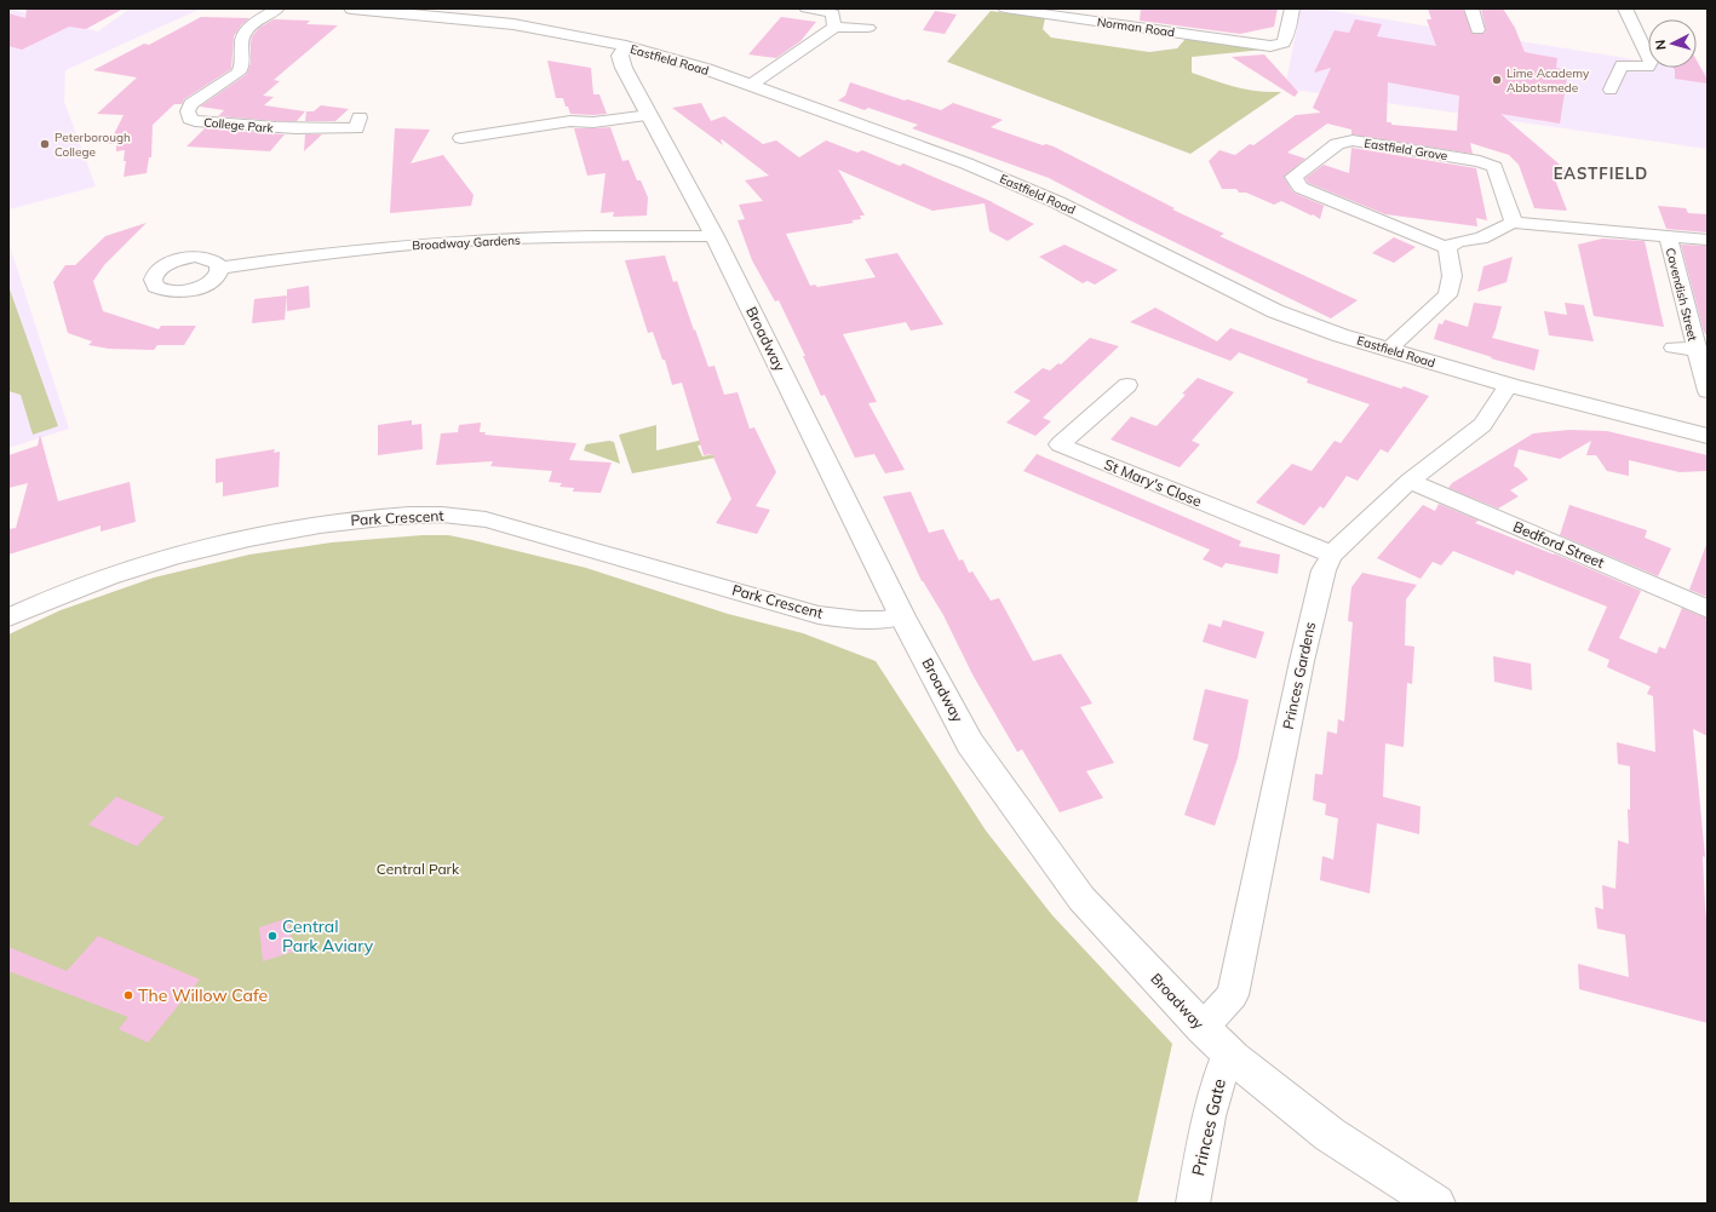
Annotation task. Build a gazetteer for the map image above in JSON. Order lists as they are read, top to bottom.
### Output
{
  "streets": {
    "street": [
      "Norman Road",
      "Eastfield Road",
      "College Park",
      "Eastfield Grove",
      "Broadway Gardens",
      "Cavendish Street",
      "Broadway",
      "St Mary's Close",
      "Park Crescent",
      "Bedford Street",
      "Princes Gardens",
      "Princes Gate"
    ]
  },
  "crossings": [
    ["Eastfield Road", "Broadway"],
    ["Eastfield Road", "Princes Gardens"],
    ["Broadway Gardens", "Broadway"],
    ["Broadway", "Park Crescent"],
    ["Broadway", "Princes Gardens"],
    ["Broadway", "Princes Gate"],
    ["St Mary's Close", "Princes Gardens"],
    ["Bedford Street", "Princes Gardens"]
  ],
  "districts": ["EASTFIELD"],
  "parks": ["Central Park"],
  "places": [
    "Lime Academy Abbotsmede",
    "Peterborough College",
    "Central Park Aviary",
    "The Willow Cafe"
  ],
  "north": "left"
}
